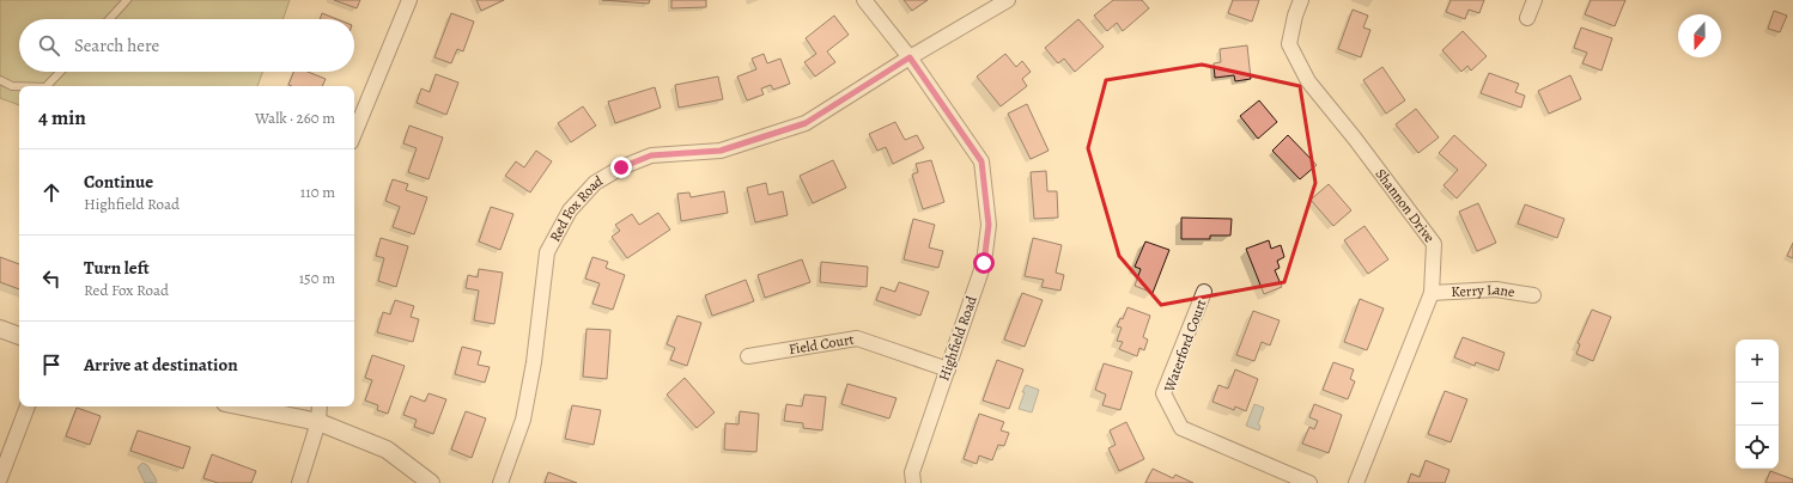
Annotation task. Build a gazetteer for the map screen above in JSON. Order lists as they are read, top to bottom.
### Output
{
  "streets": {
    "street": [
      "Shannon Drive",
      "Red Fox Road",
      "Kerry Lane",
      "Highfield Road",
      "Field Court",
      "Waterford Court"
    ]
  },
  "crossings": [
    ["Shannon Drive", "Kerry Lane"],
    ["Red Fox Road", "Highfield Road"],
    ["Highfield Road", "Field Court"]
  ],
  "north": "bottom",
  "page": {
    "search": "Search here",
    "heading": ["4 min", "Walk · 260 m"],
    "list": [
      ["Continue", "Highfield Road", "110 m"],
      ["Turn left", "Red Fox Road", "150 m"],
      "Arrive at destination"
    ],
    "map_buttons": ["+", "−"]
  }
}
